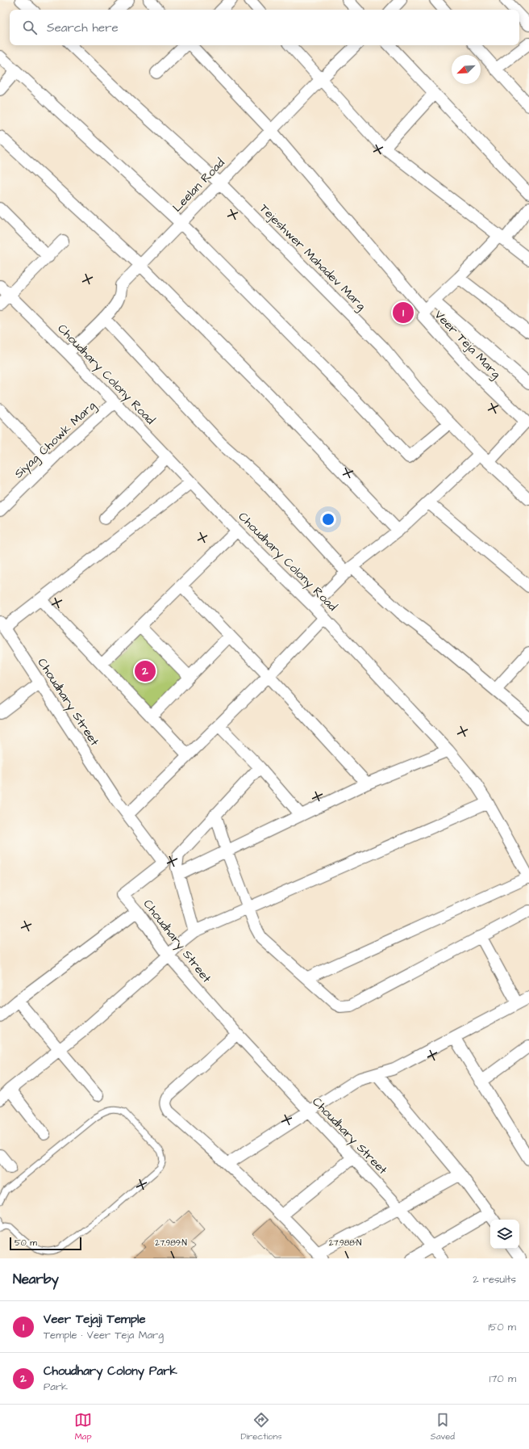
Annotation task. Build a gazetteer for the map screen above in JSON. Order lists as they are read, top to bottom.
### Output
{
  "streets": {
    "street": [
      "Leelan Road",
      "Tejeshwer Mahadev Marg",
      "Veer Teja Marg",
      "Choudhary Colony Road",
      "Siyag Chowk Marg",
      "Choudhary Street"
    ]
  },
  "crossings": [
    ["Leelan Road", "Tejeshwer Mahadev Marg"],
    ["Leelan Road", "Choudhary Colony Road"],
    ["Tejeshwer Mahadev Marg", "Veer Teja Marg"],
    ["Choudhary Colony Road", "Siyag Chowk Marg"]
  ],
  "scale_bar": "50 m",
  "north": "bottom left",
  "page": {
    "search": "Search here",
    "pins": ["1", "2"],
    "scale": "50 m",
    "heading": ["Nearby", "2 results"],
    "list": [
      {
        "mark": "1",
        "name": "Veer Tejaji Temple",
        "note": "Temple · Veer Teja Marg",
        "value": "150 m"
      },
      {
        "mark": "2",
        "name": "Choudhary Colony Park",
        "note": "Park",
        "value": "170 m"
      }
    ],
    "nav": ["Map", "Directions", "Saved"]
  },
  "coordinates": ["27.989°N", "27.988°N"]
}
